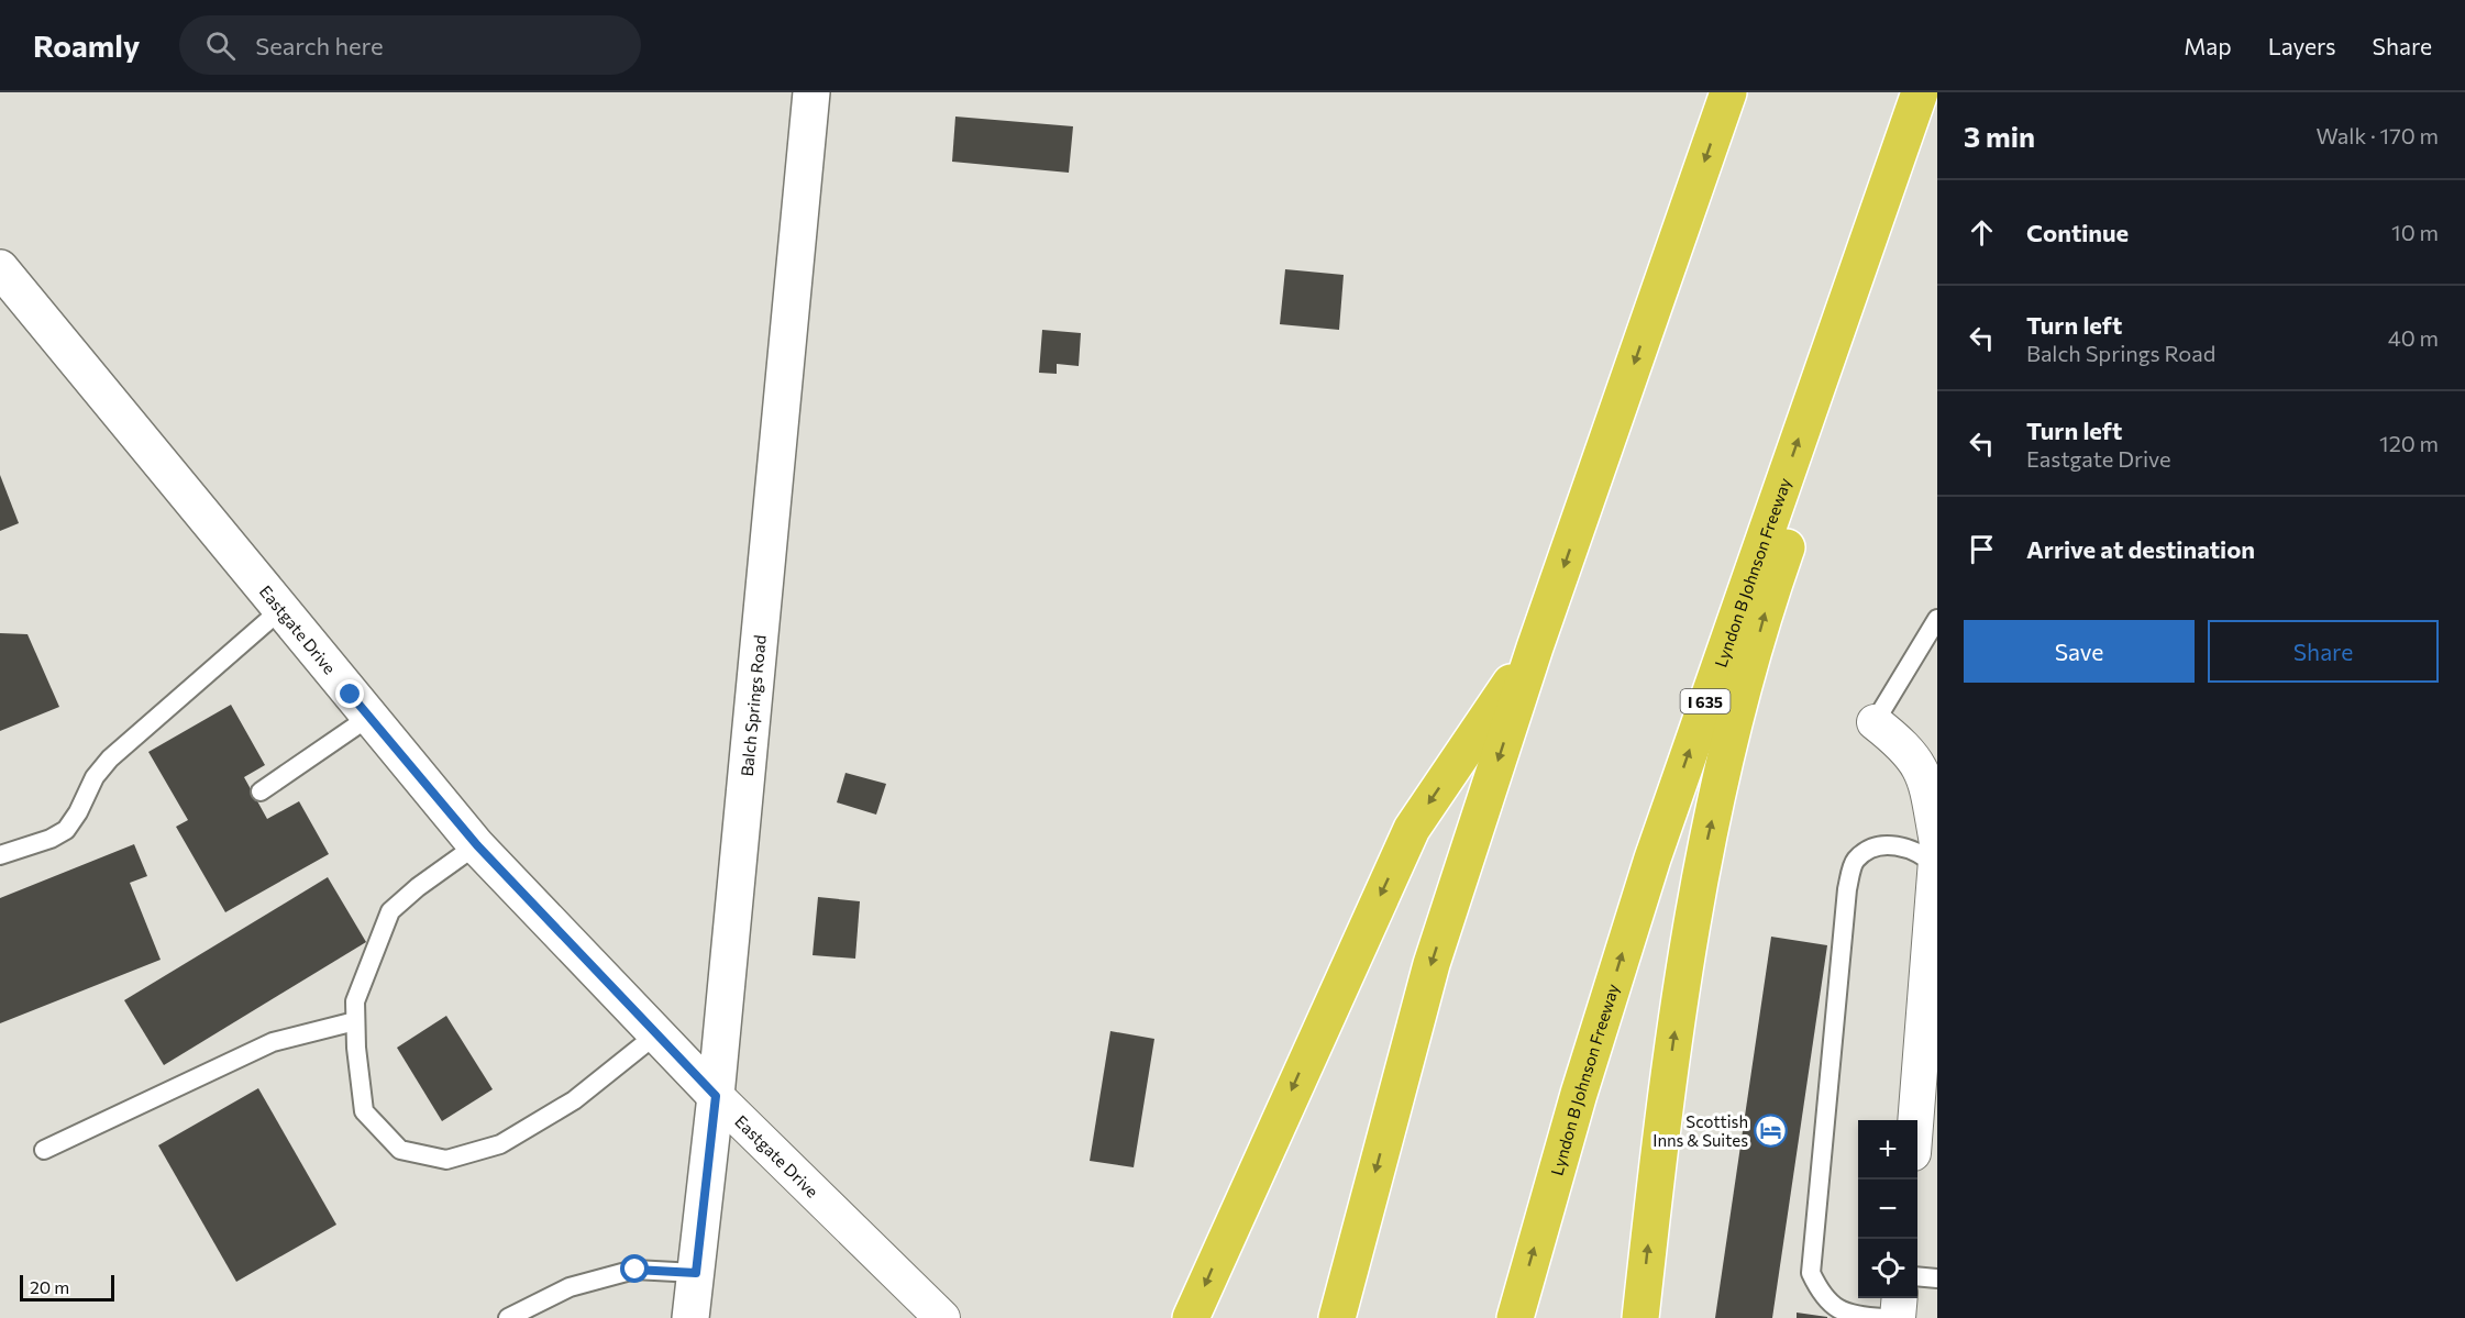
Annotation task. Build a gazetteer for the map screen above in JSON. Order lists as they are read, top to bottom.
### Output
{
  "streets": {
    "highway": ["Lyndon B Johnson Freeway", "I 635"],
    "street": ["Eastgate Drive", "Balch Springs Road"]
  },
  "crossings": [
    ["Eastgate Drive", "Balch Springs Road"]
  ],
  "places": {
    "hotel": ["Scottish Inns & Suites"]
  },
  "scale_bar": "20 m",
  "page": {
    "header": "Roamly",
    "search": "Search here",
    "nav": ["Map", "Layers", "Share"],
    "heading": ["3 min", "Walk · 170 m"],
    "list": [
      ["Continue", "10 m"],
      ["Turn left", "Balch Springs Road", "40 m"],
      ["Turn left", "Eastgate Drive", "120 m"],
      "Arrive at destination"
    ],
    "buttons": ["Save", "Share"],
    "map_buttons": ["+", "−"],
    "scale": "20 m"
  }
}
